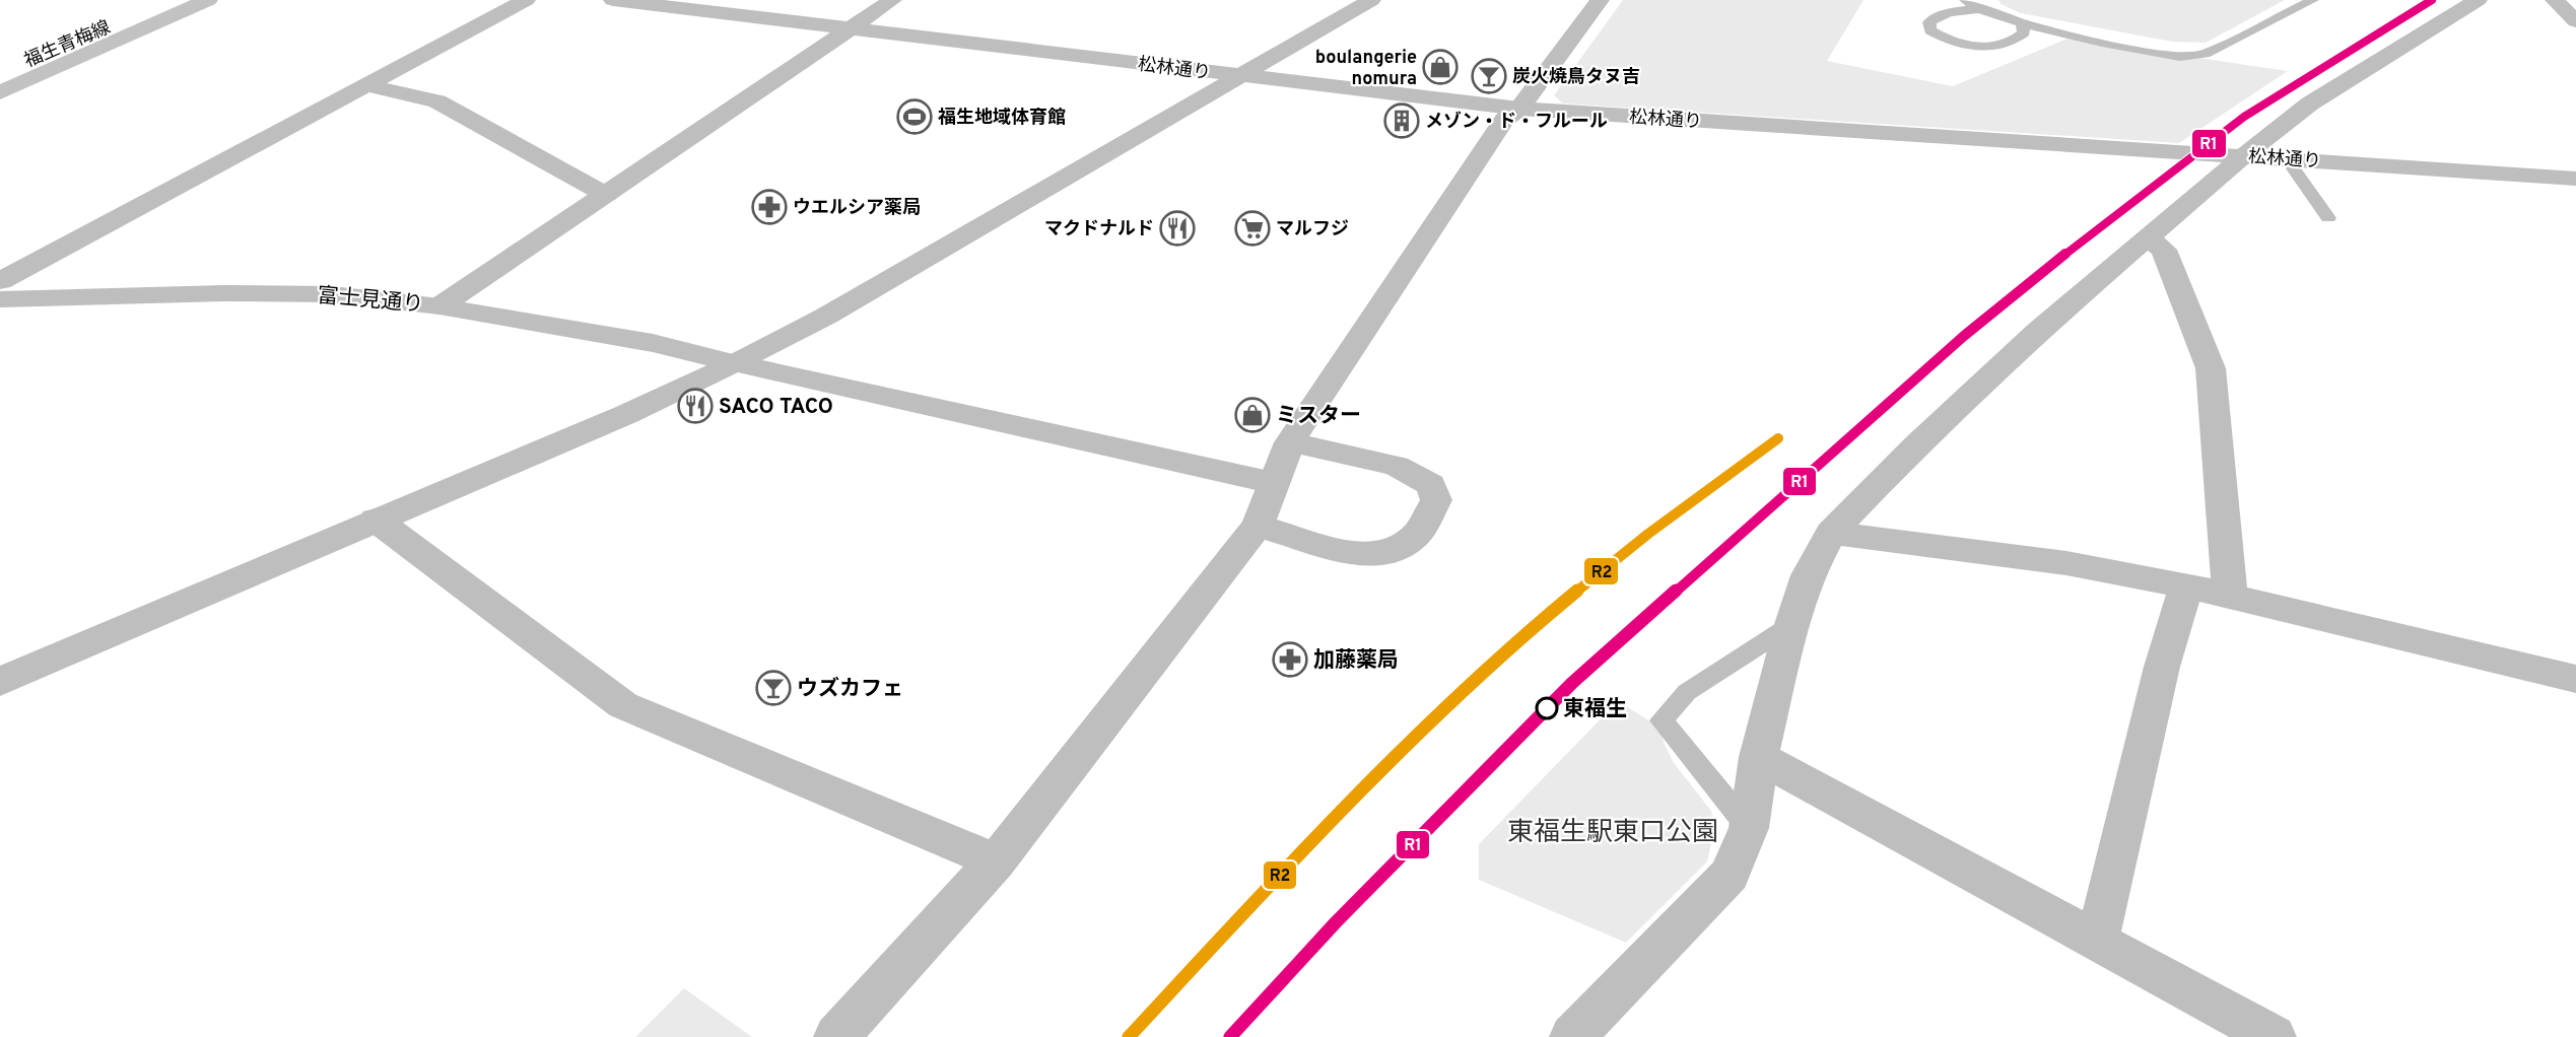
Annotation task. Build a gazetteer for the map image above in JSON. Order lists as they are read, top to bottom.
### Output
{
  "streets": {
    "main road": ["福生青梅線"],
    "street": ["松林通り", "富士見通り"]
  },
  "parks": ["東福生駅東口公園"],
  "places": {
    "shop": ["boulangerie nomura", "ミスター"],
    "bar": ["炭火焼鳥タヌ吉", "ウズカフェ"],
    "sports": ["福生地域体育館"],
    "building": ["メゾン・ド・フルール"],
    "pharmacy": ["ウエルシア薬局", "加藤薬局"],
    "restaurant": ["マクドナルド", "SACO TACO"],
    "supermarket": ["マルフジ"],
    "other": ["東福生"]
  },
  "lines": ["transit line R1", "transit line R2"]
}
